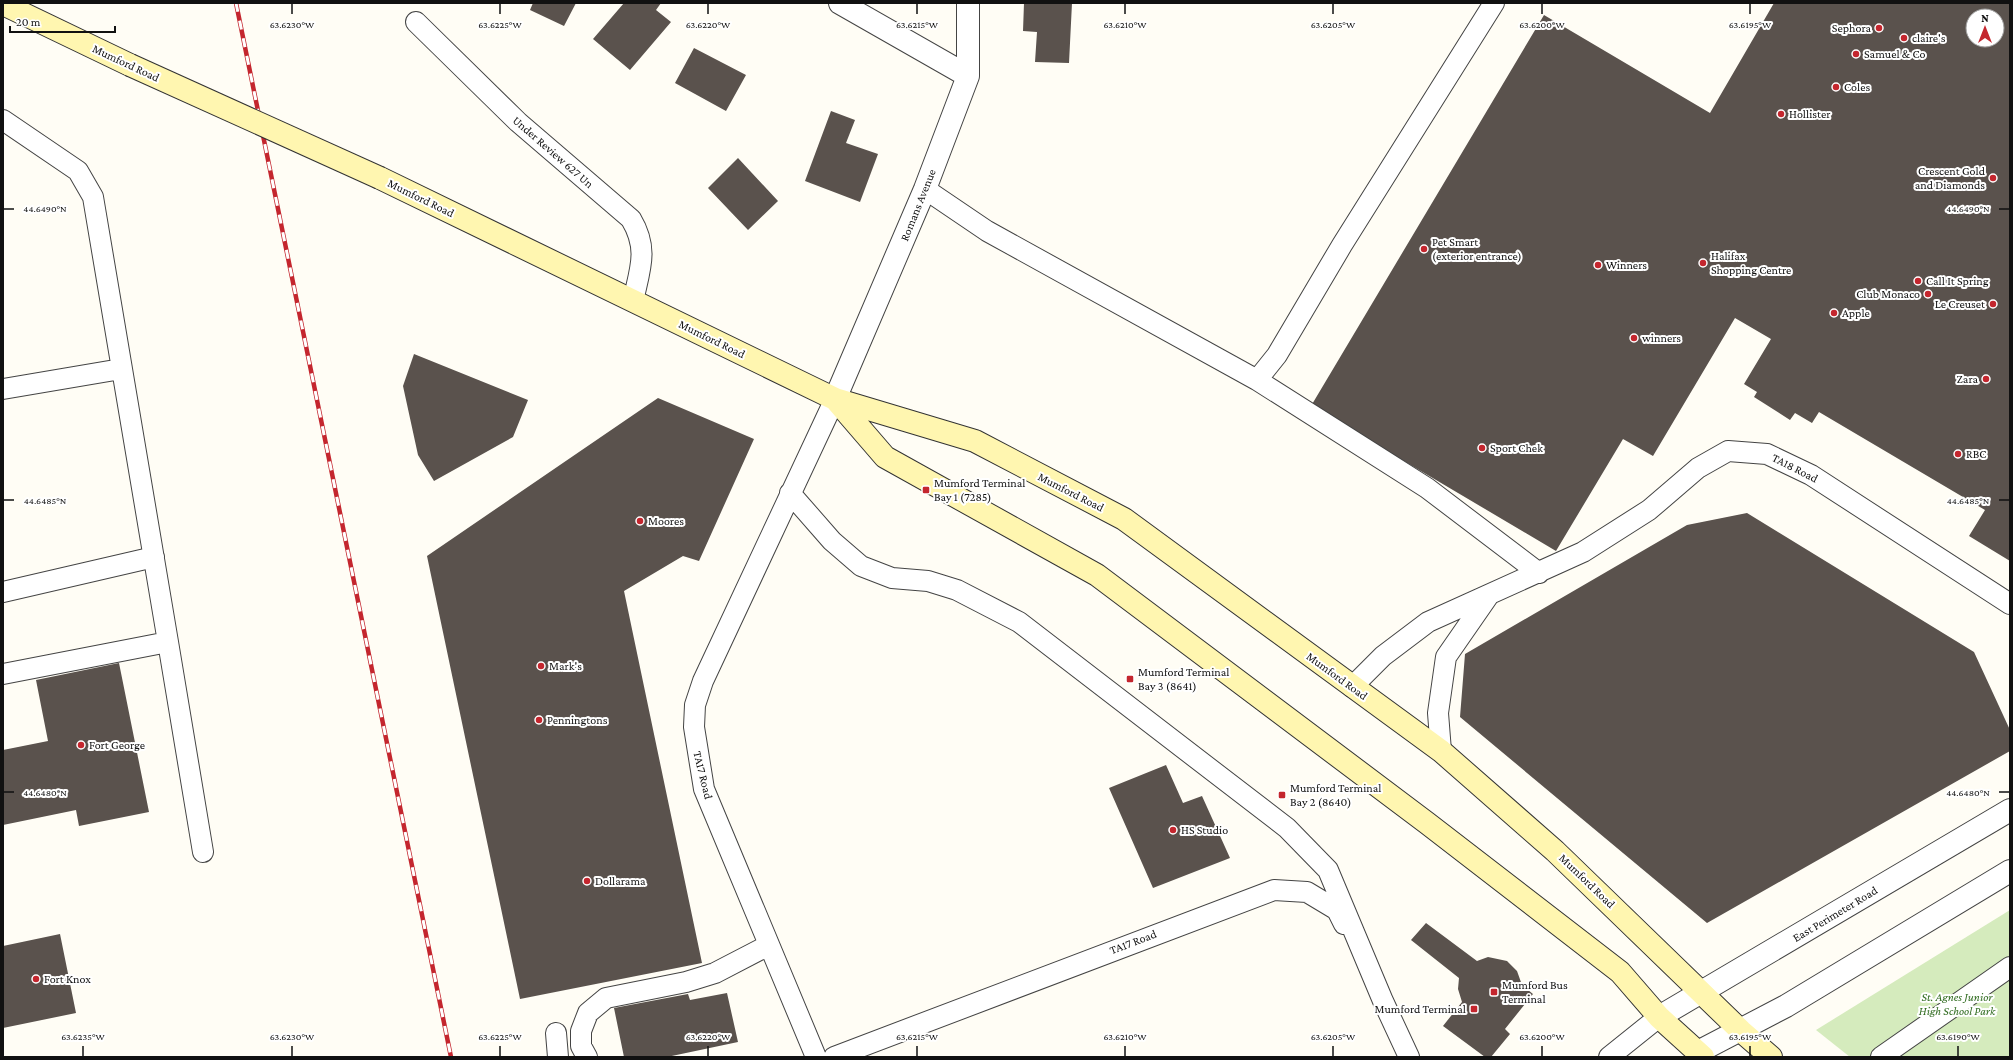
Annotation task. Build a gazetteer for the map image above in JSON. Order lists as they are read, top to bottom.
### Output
{
  "streets": {
    "street": ["Mumford Road", "Romans Avenue", "East Perimeter Road"],
    "lane": ["Under Review 627 Un", "TA18 Road", "TA17 Road"]
  },
  "crossings": [
    ["Mumford Road", "Under Review 627 Un"],
    ["Mumford Road", "Romans Avenue"],
    ["Mumford Road", "TA18 Road"],
    ["Mumford Road", "TA17 Road"],
    ["Mumford Road", "East Perimeter Road"],
    ["Romans Avenue", "TA17 Road"]
  ],
  "parks": ["St. Agnes Junior High School Park"],
  "places": {
    "other": [
      "Sephora",
      "claire's",
      "Samuel & Co",
      "Coles",
      "Hollister",
      "Crescent Gold and Diamonds",
      "Pet Smart (exterior entrance)",
      "Halifax Shopping Centre",
      "Winners",
      "Call It Spring",
      "Club Monaco",
      "Le Creuset",
      "Apple",
      "winners",
      "Zara",
      "Sport Chek",
      "RBC",
      "Moores",
      "Mark's",
      "Penningtons",
      "Fort George",
      "HS Studio",
      "Dollarama",
      "Fort Knox"
    ],
    "transit": [
      "Mumford Terminal Bay 1 (7285)",
      "Mumford Terminal Bay 3 (8641)",
      "Mumford Terminal Bay 2 (8640)",
      "Mumford Bus Terminal",
      "Mumford Terminal"
    ]
  },
  "scale_bar": "20 m",
  "north": "top",
  "coordinates": [
    "63.6230°W",
    "63.6225°W",
    "63.6220°W",
    "63.6215°W",
    "63.6210°W",
    "63.6205°W",
    "63.6200°W",
    "63.6195°W",
    "44.6490°N",
    "44.6485°N",
    "44.6480°N",
    "63.6235°W",
    "63.6190°W"
  ]
}
